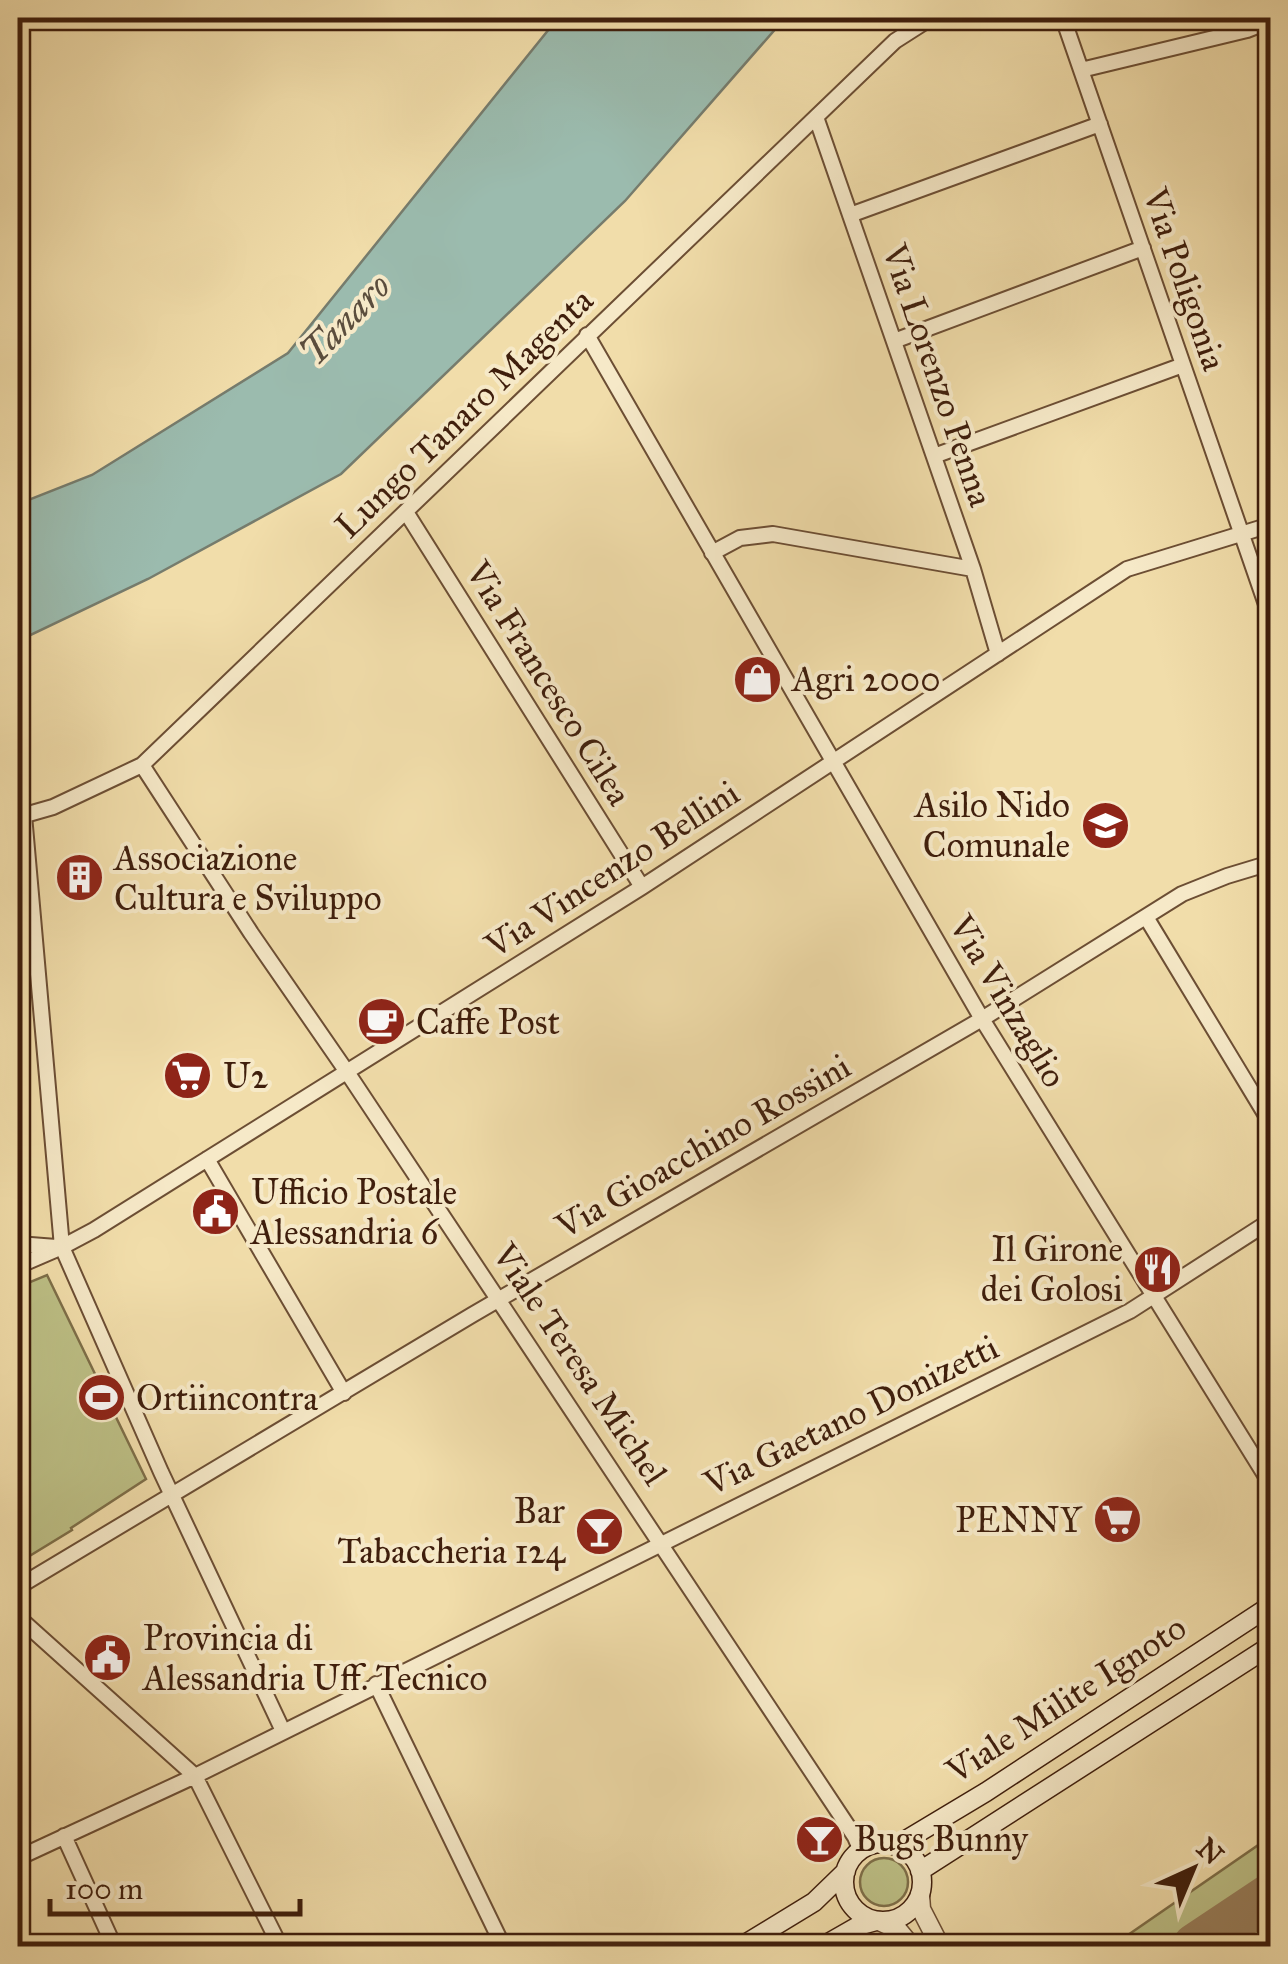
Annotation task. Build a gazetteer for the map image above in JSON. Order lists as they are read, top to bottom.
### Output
{
  "streets": {
    "main road": ["Viale Milite Ignoto"],
    "street": [
      "Via Poligonia",
      "Via Lorenzo Penna",
      "Lungo Tanaro Magenta",
      "Via Francesco Cilea",
      "Via Vincenzo Bellini",
      "Via Vinzaglio",
      "Via Gioacchino Rossini",
      "Viale Teresa Michel",
      "Via Gaetano Donizetti"
    ]
  },
  "crossings": [
    ["Via Poligonia", "Via Vincenzo Bellini"],
    ["Via Lorenzo Penna", "Lungo Tanaro Magenta"],
    ["Via Lorenzo Penna", "Via Vincenzo Bellini"],
    ["Lungo Tanaro Magenta", "Via Francesco Cilea"],
    ["Lungo Tanaro Magenta", "Via Vinzaglio"],
    ["Lungo Tanaro Magenta", "Viale Teresa Michel"],
    ["Via Francesco Cilea", "Via Vincenzo Bellini"],
    ["Via Vincenzo Bellini", "Via Vinzaglio"],
    ["Via Vincenzo Bellini", "Viale Teresa Michel"],
    ["Via Vinzaglio", "Via Gioacchino Rossini"],
    ["Via Vinzaglio", "Via Gaetano Donizetti"],
    ["Via Gioacchino Rossini", "Viale Teresa Michel"],
    ["Viale Teresa Michel", "Via Gaetano Donizetti"],
    ["Viale Teresa Michel", "Viale Milite Ignoto"]
  ],
  "water": ["Tanaro"],
  "places": {
    "shop": ["Agri 2000"],
    "school or university": ["Asilo Nido Comunale"],
    "building": ["Associazione Cultura e Sviluppo"],
    "cafe": ["Caffe Post"],
    "supermarket": ["U2", "PENNY"],
    "public building": ["Ufficio Postale Alessandria 6", "Provincia di Alessandria Uff. Tecnico"],
    "restaurant": ["Il Girone dei Golosi"],
    "sports": ["Ortiincontra"],
    "bar": ["Bar Tabaccheria 124", "Bugs Bunny"]
  },
  "scale_bar": "100 m",
  "north": "top right"
}
